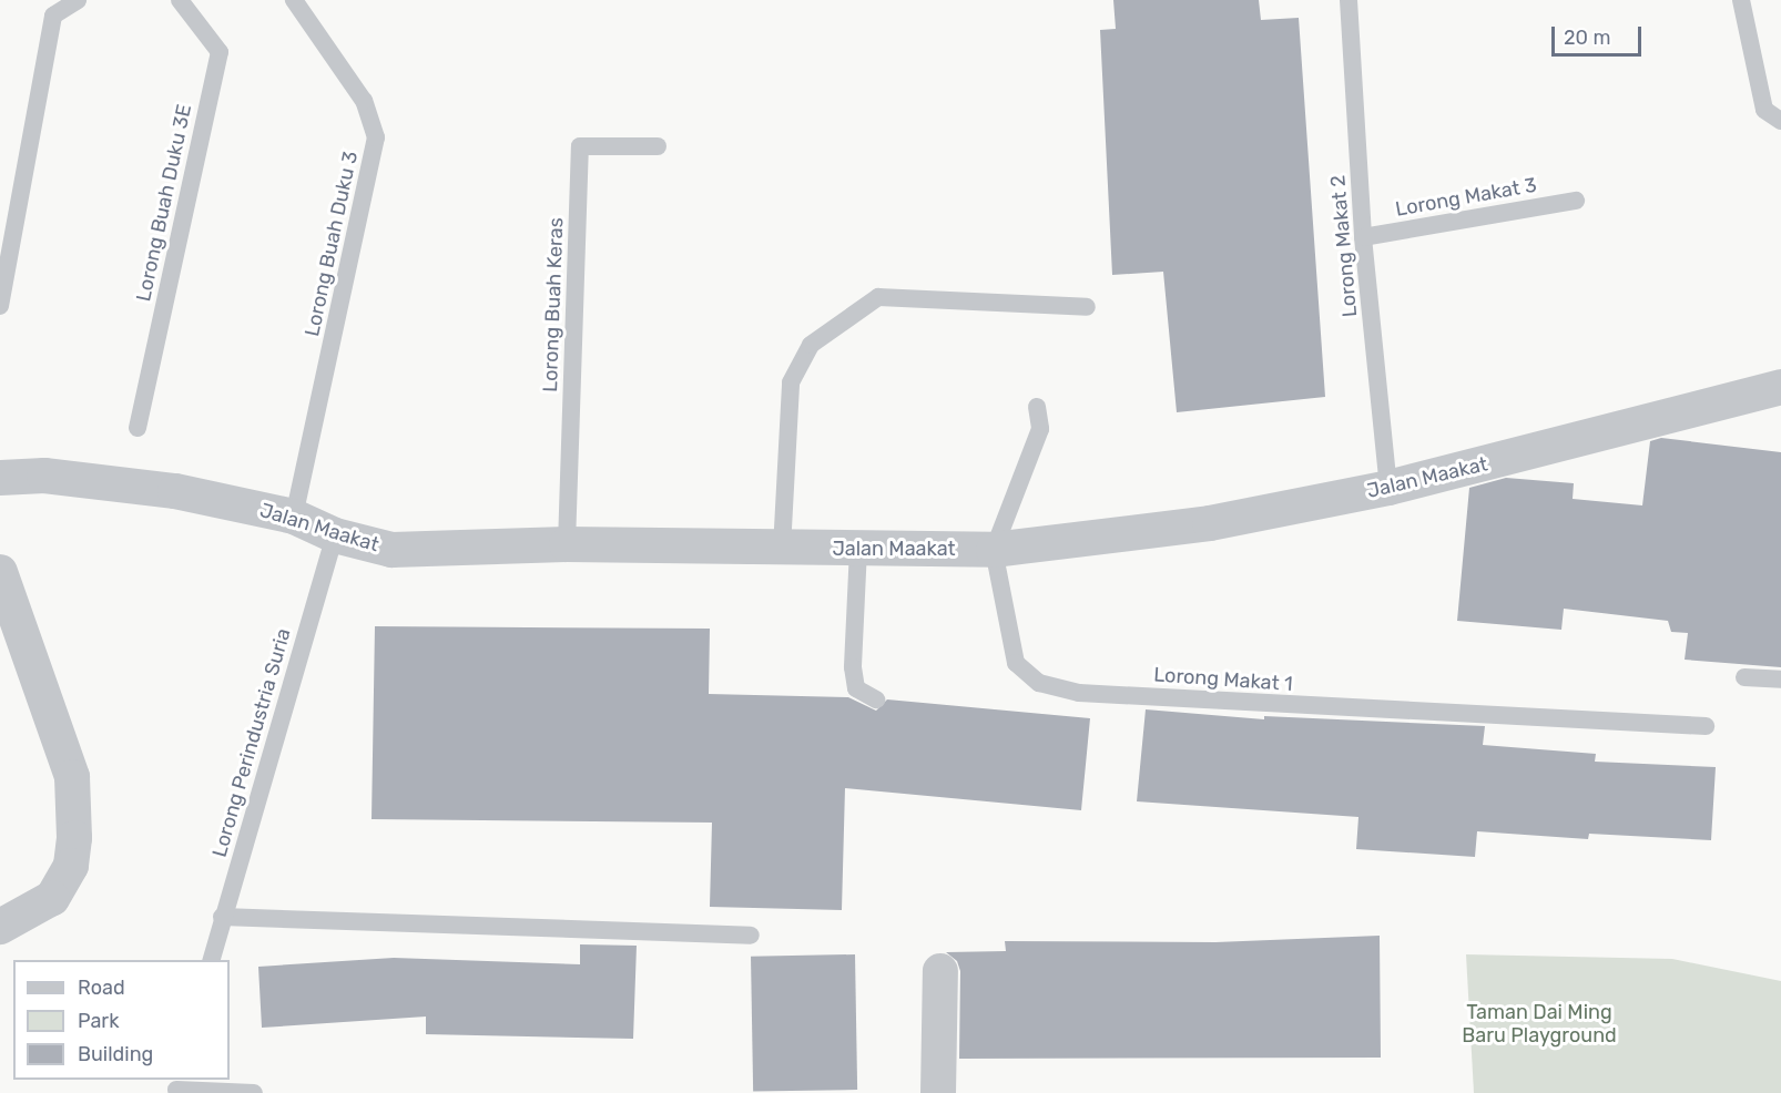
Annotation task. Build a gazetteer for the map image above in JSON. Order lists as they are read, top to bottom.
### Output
{
  "streets": {
    "street": ["Jalan Maakat"],
    "lane": [
      "Lorong Makat 3",
      "Lorong Buah Duku 3E",
      "Lorong Buah Duku 3",
      "Lorong Makat 2",
      "Lorong Buah Keras",
      "Lorong Makat 1",
      "Lorong Perindustria Suria"
    ]
  },
  "crossings": [
    ["Lorong Makat 3", "Lorong Makat 2"],
    ["Lorong Buah Duku 3", "Jalan Maakat"],
    ["Lorong Makat 2", "Jalan Maakat"],
    ["Lorong Buah Keras", "Jalan Maakat"],
    ["Jalan Maakat", "Lorong Makat 1"],
    ["Jalan Maakat", "Lorong Perindustria Suria"]
  ],
  "parks": ["Taman Dai Ming Baru Playground"],
  "legend": ["Road", "Park", "Building"],
  "scale_bar": "20 m"
}
